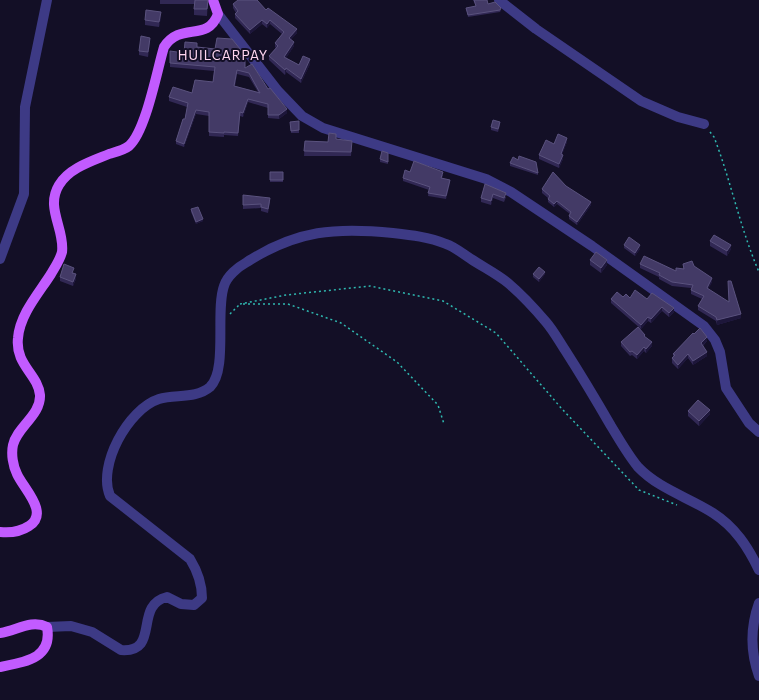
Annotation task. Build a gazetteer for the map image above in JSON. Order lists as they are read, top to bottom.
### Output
{
  "districts": ["HUILCARPAY"]
}
